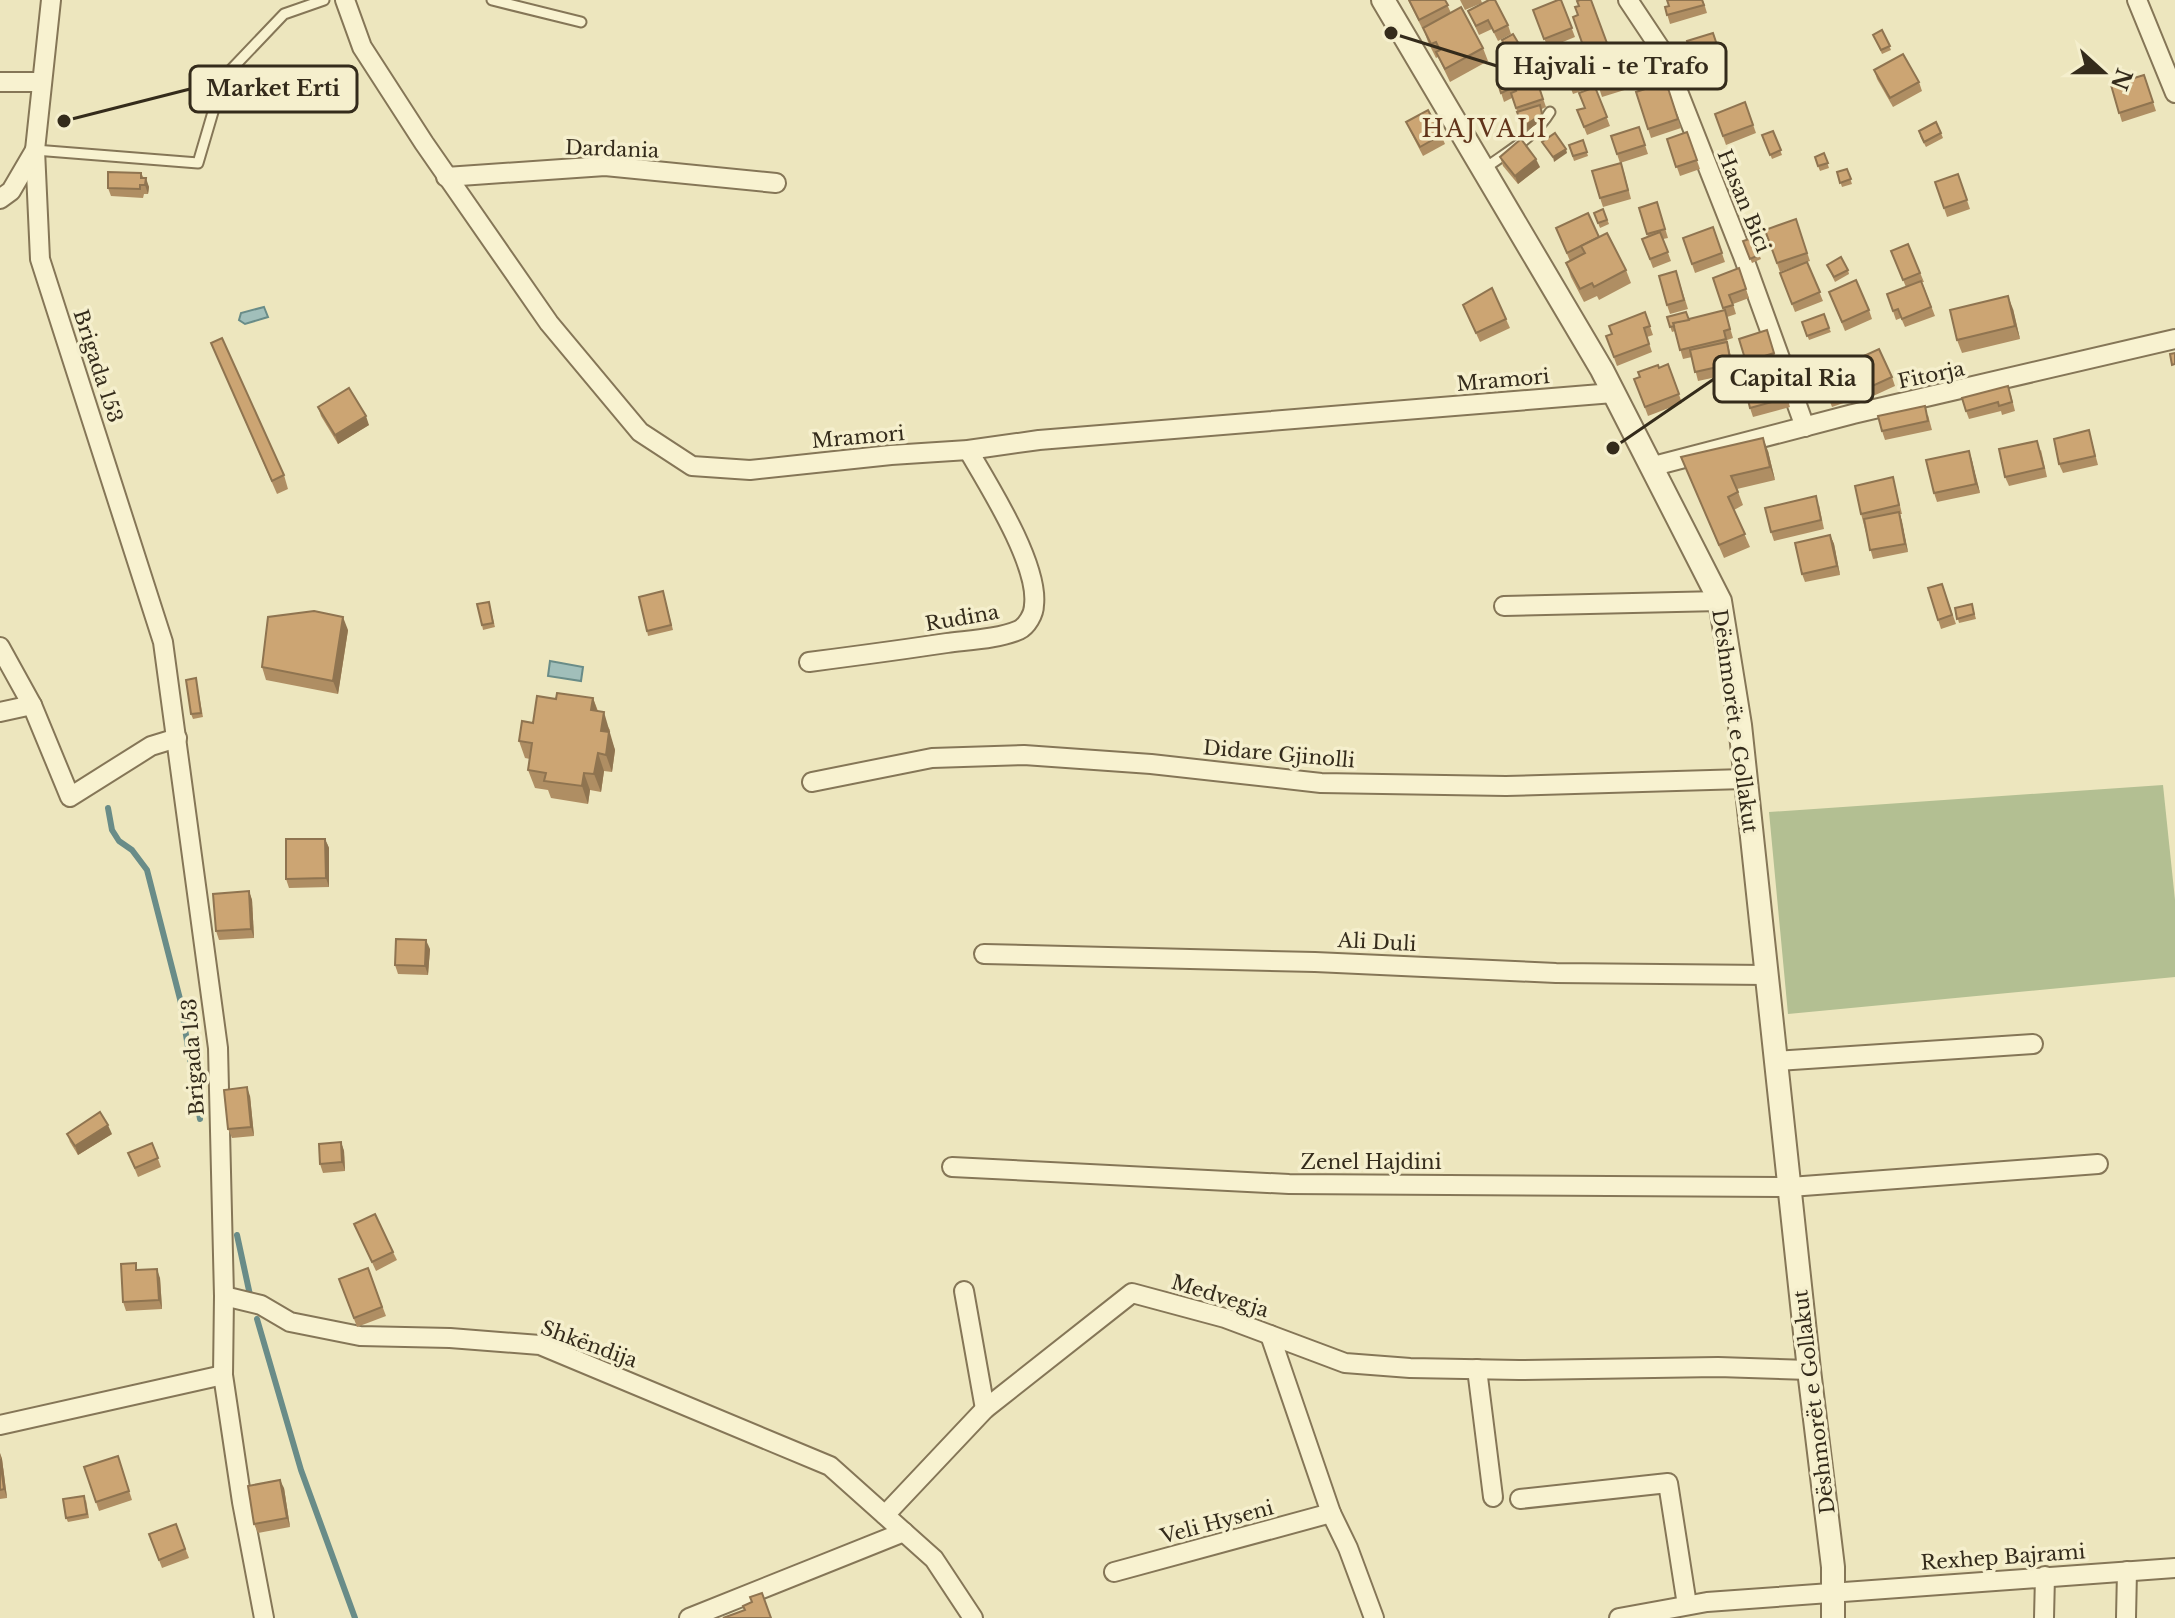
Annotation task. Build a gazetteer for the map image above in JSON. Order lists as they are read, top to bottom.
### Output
{
  "streets": {
    "street": [
      "Dardania",
      "Hasan Bici",
      "Brigada 153",
      "Fitorja",
      "Mramori",
      "Rudina",
      "Dëshmorët e Gollakut",
      "Didare Gjinolli",
      "Ali Duli",
      "Zenel Hajdini",
      "Medvegja",
      "Shkëndija",
      "Veli Hyseni",
      "Rexhep Bajrami"
    ]
  },
  "crossings": [
    ["Dardania", "Mramori"],
    ["Hasan Bici", "Fitorja"],
    ["Brigada 153", "Shkëndija"],
    ["Fitorja", "Dëshmorët e Gollakut"],
    ["Mramori", "Rudina"],
    ["Mramori", "Dëshmorët e Gollakut"],
    ["Dëshmorët e Gollakut", "Didare Gjinolli"],
    ["Dëshmorët e Gollakut", "Ali Duli"],
    ["Dëshmorët e Gollakut", "Zenel Hajdini"],
    ["Dëshmorët e Gollakut", "Medvegja"],
    ["Dëshmorët e Gollakut", "Rexhep Bajrami"],
    ["Medvegja", "Shkëndija"]
  ],
  "districts": ["HAJVALI"],
  "places": ["Hajvali - te Trafo", "Market Erti", "Capital Ria"],
  "north": "right"
}
